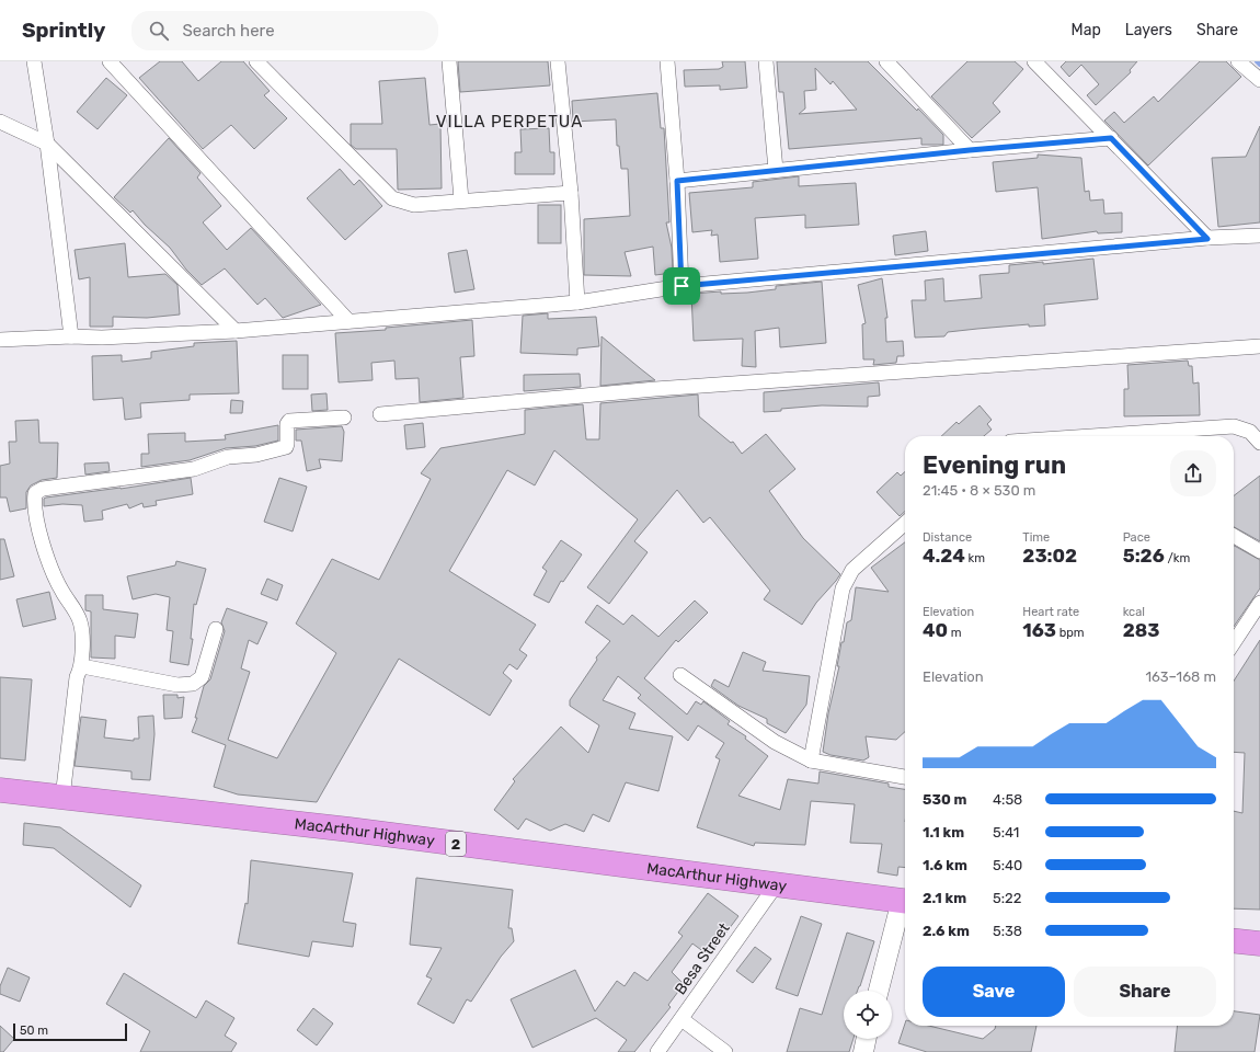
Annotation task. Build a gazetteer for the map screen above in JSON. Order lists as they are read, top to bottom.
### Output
{
  "streets": {
    "highway": ["MacArthur Highway", "2"],
    "street": ["Besa Street"]
  },
  "crossings": [
    ["MacArthur Highway", "Besa Street"]
  ],
  "districts": ["VILLA PERPETUA"],
  "scale_bar": "50 m",
  "page": {
    "header": "Sprintly",
    "search": "Search here",
    "nav": ["Map", "Layers", "Share"],
    "heading": ["Evening run", "21:45 · 8 × 530 m"],
    "stats": [
      ["Distance", "4.24 km"],
      ["Time", "23:02"],
      ["Pace", "5:26 /km"],
      ["Elevation", "40 m"],
      ["Heart rate", "163 bpm"],
      ["kcal", "283"]
    ],
    "chart": ["Elevation", "163–168 m"],
    "list": [
      {
        "name": "530 m",
        "note": "4:58"
      },
      {
        "name": "1.1 km",
        "note": "5:41"
      },
      {
        "name": "1.6 km",
        "note": "5:40"
      },
      {
        "name": "2.1 km",
        "note": "5:22"
      },
      {
        "name": "2.6 km",
        "note": "5:38"
      }
    ],
    "buttons": ["Save", "Share"],
    "scale": "50 m"
  }
}
